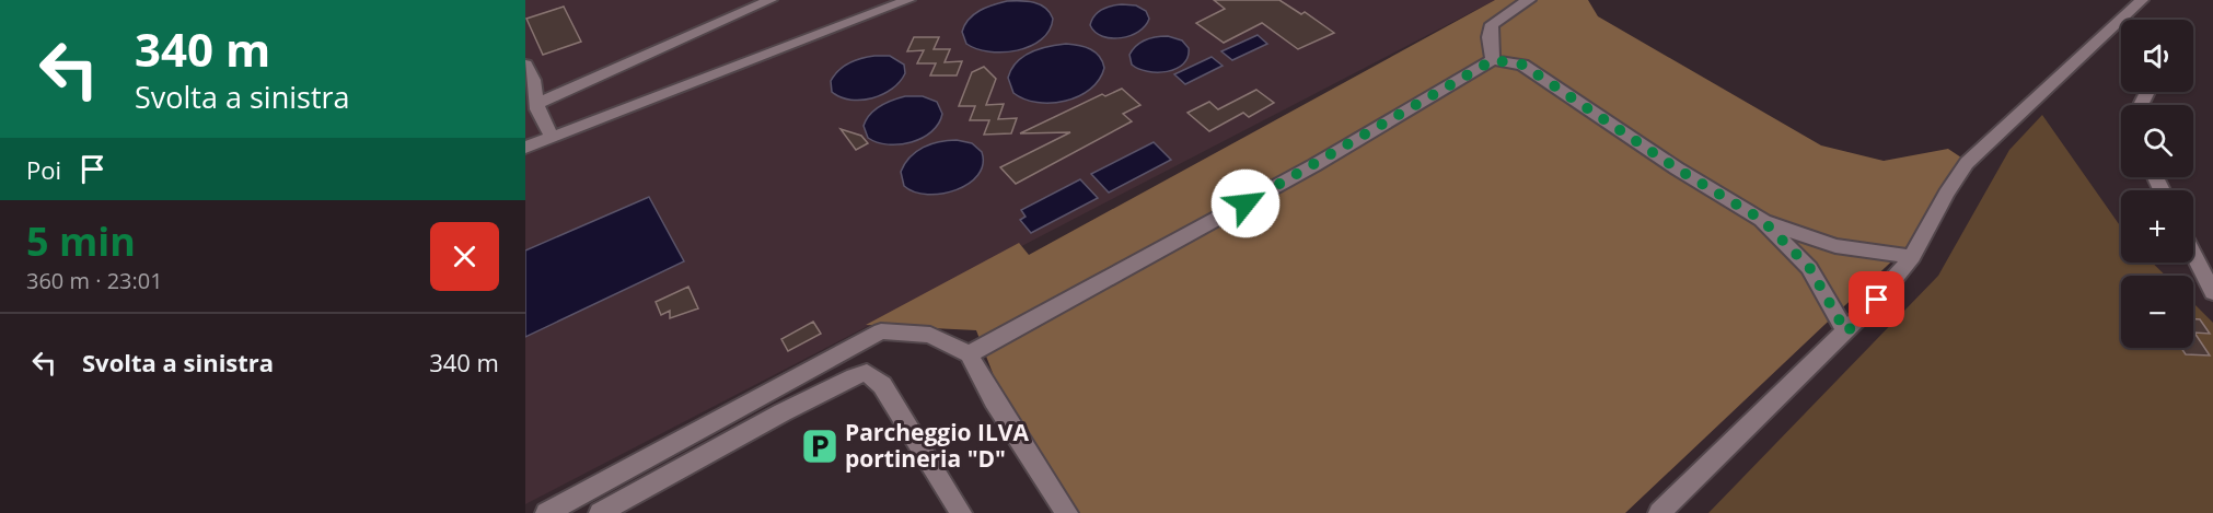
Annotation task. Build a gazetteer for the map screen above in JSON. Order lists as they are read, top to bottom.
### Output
{
  "places": {
    "parking": ["Parcheggio ILVA portineria \"D\""]
  },
  "page": {
    "turn": ["340 m", "Svolta a sinistra"],
    "map_buttons": ["+", "−"],
    "then": "Poi",
    "heading": ["5 min", "360 m · 23:01"],
    "list": [
      {
        "name": "Svolta a sinistra",
        "value": "340 m"
      }
    ]
  }
}
